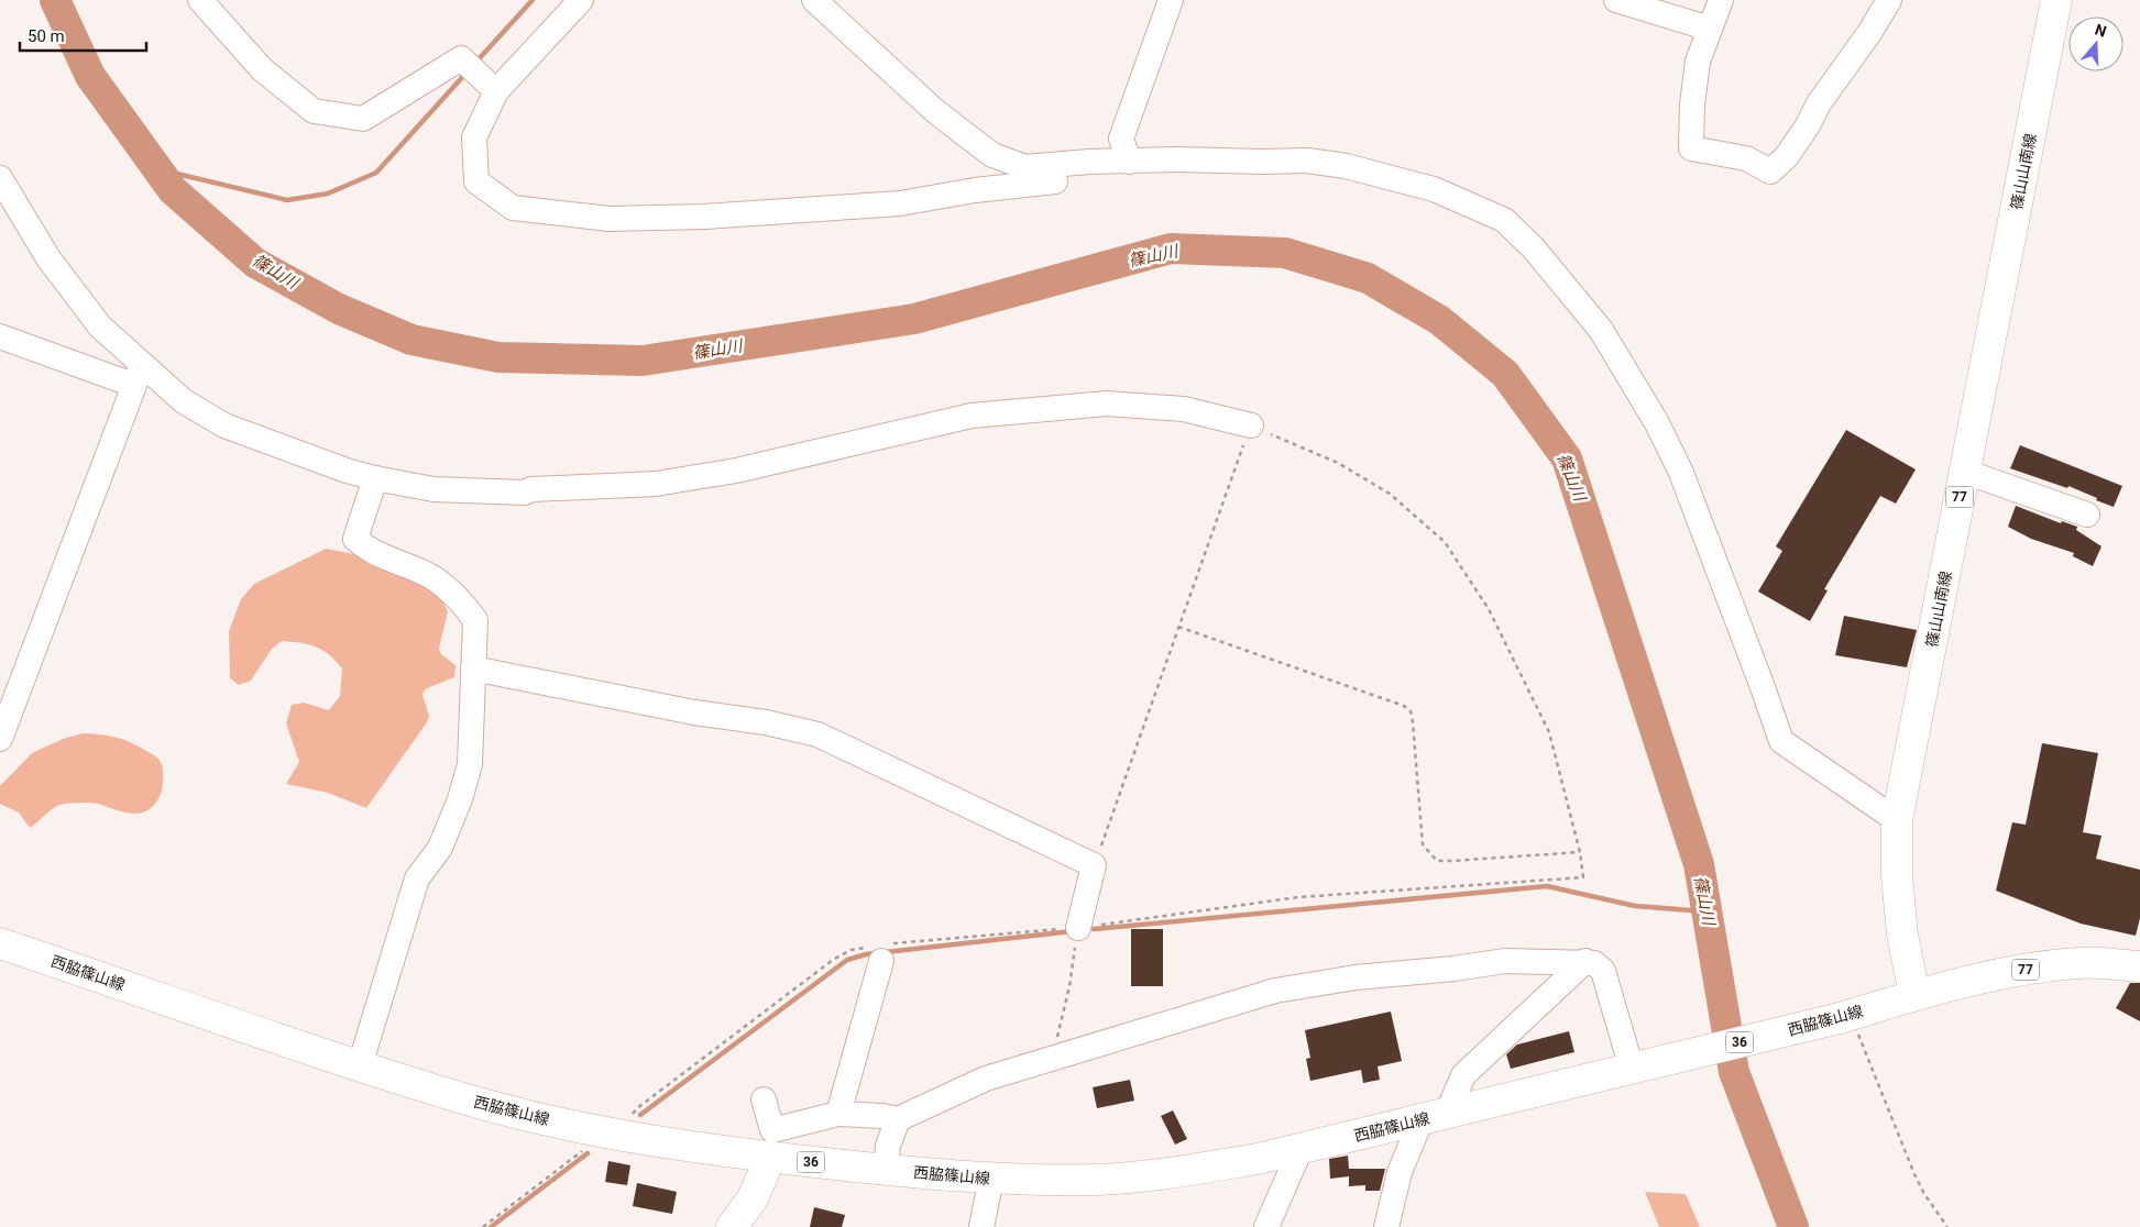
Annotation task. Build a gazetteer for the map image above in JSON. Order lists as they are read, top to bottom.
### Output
{
  "streets": {
    "main road": [
      "篠山山南線",
      "77",
      "西脇篠山線",
      "36"
    ]
  },
  "crossings": [
    ["篠山山南線", "77"],
    ["篠山山南線", "西脇篠山線"],
    ["77", "西脇篠山線"]
  ],
  "water": ["篠山川"],
  "scale_bar": "50 m",
  "north": "top"
}
